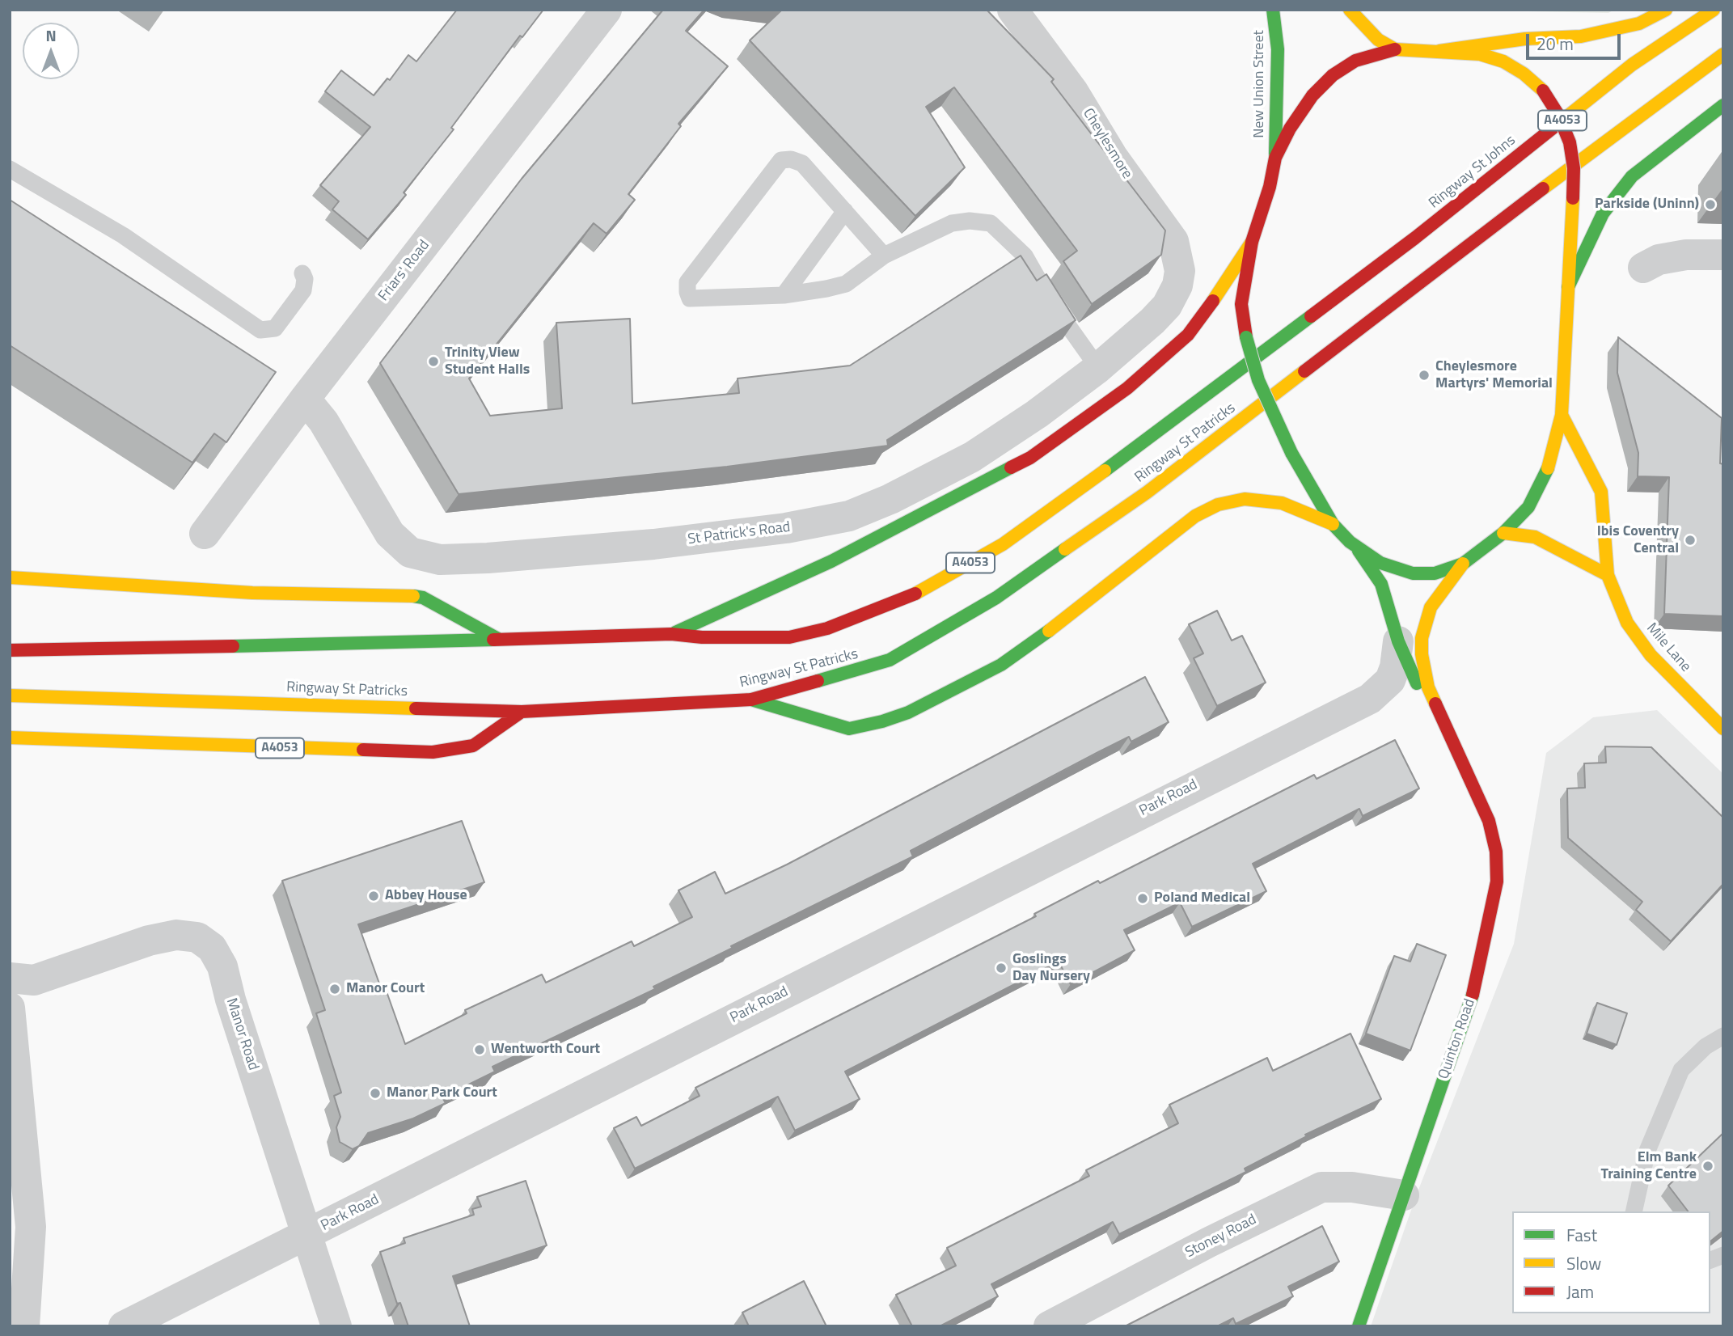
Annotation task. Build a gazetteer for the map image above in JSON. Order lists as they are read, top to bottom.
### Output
{
  "streets": {
    "main road": [
      "New Union Street",
      "A4053",
      "Ringway St Johns",
      "Ringway St Patricks",
      "Mile Lane",
      "Quinton Road"
    ],
    "street": [
      "Cheylesmore",
      "Friars' Road",
      "St Patrick's Road",
      "Park Road",
      "Manor Road",
      "Stoney Road"
    ]
  },
  "crossings": [
    ["A4053", "Ringway St Patricks"],
    ["Cheylesmore", "St Patrick's Road"],
    ["Ringway St Johns", "Ringway St Patricks"],
    ["Friars' Road", "St Patrick's Road"],
    ["Park Road", "Manor Road"],
    ["Park Road", "Quinton Road"],
    ["Quinton Road", "Stoney Road"]
  ],
  "places": [
    "Parkside (Uninn)",
    "Trinity View Student Halls",
    "Cheylesmore Martyrs' Memorial",
    "Ibis Coventry Central",
    "Abbey House",
    "Poland Medical",
    "Goslings Day Nursery",
    "Manor Court",
    "Wentworth Court",
    "Manor Park Court",
    "Elm Bank Training Centre"
  ],
  "legend": ["Fast", "Slow", "Jam"],
  "scale_bar": "20 m",
  "north": "top"
}
